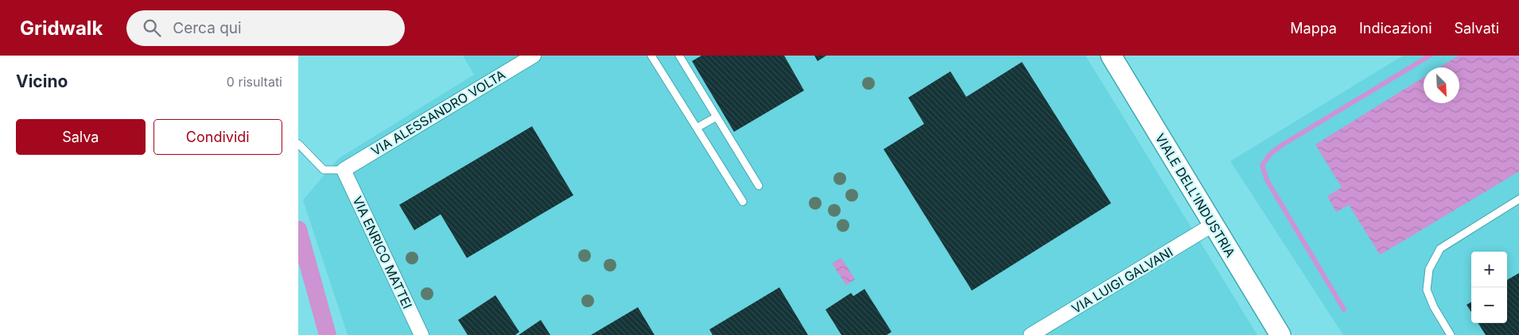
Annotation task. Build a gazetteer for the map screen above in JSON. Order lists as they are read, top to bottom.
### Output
{
  "streets": {
    "main road": ["VIALE DELL'INDUSTRIA"],
    "street": ["VIA ALESSANDRO VOLTA", "VIA ENRICO MATTEI", "VIA LUIGI GALVANI"]
  },
  "crossings": [
    ["VIA ALESSANDRO VOLTA", "VIA ENRICO MATTEI"],
    ["VIALE DELL'INDUSTRIA", "VIA LUIGI GALVANI"]
  ],
  "north": "bottom right",
  "page": {
    "header": "Gridwalk",
    "search": "Cerca qui",
    "nav": ["Mappa", "Indicazioni", "Salvati"],
    "heading": ["Vicino", "0 risultati"],
    "buttons": ["Salva", "Condividi"],
    "map_buttons": ["+", "−"]
  }
}
